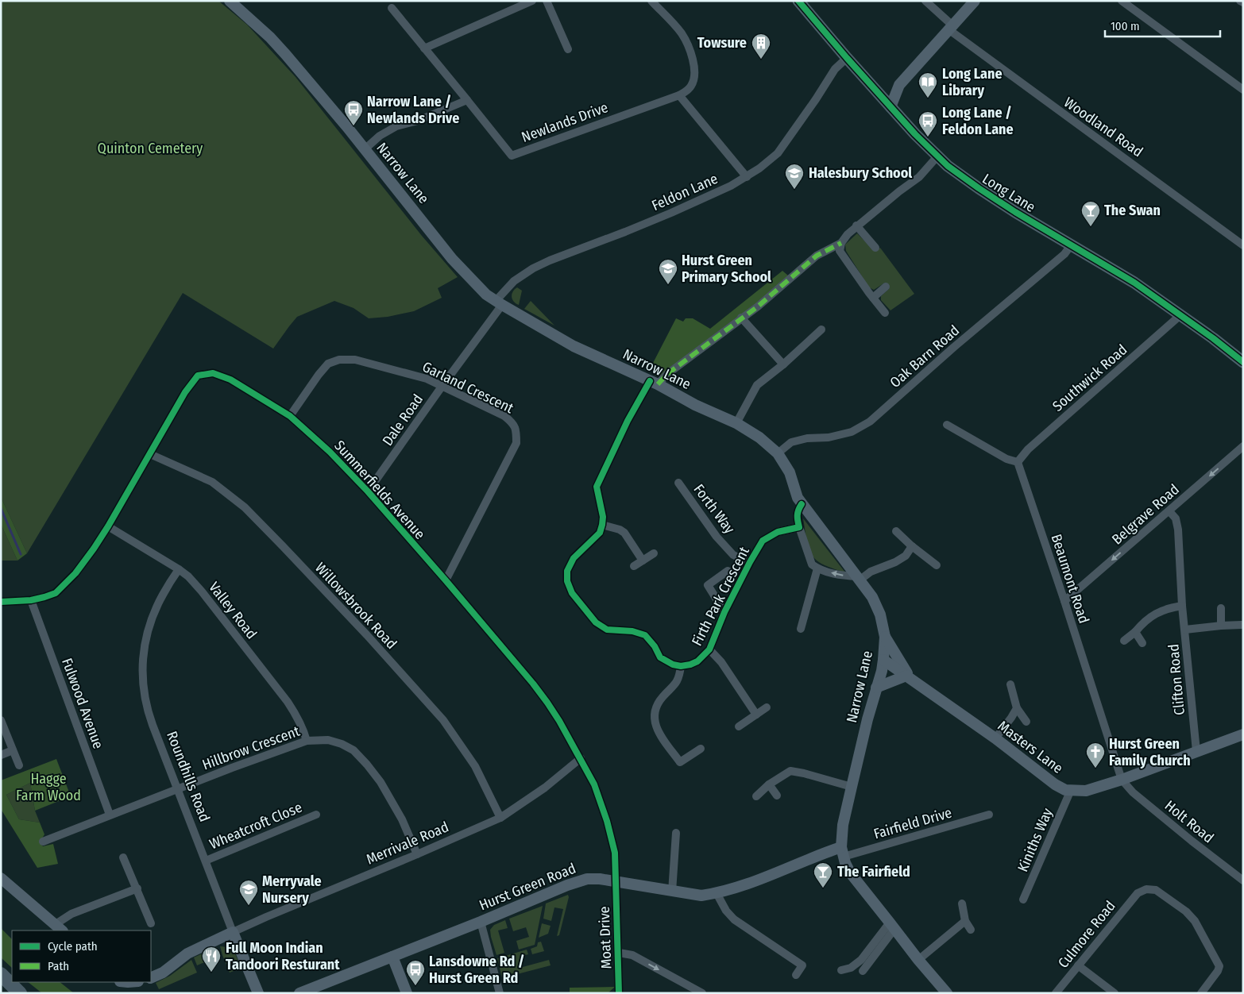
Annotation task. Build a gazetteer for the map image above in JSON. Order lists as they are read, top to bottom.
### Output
{
  "streets": {
    "main road": ["Long Lane"],
    "street": [
      "Newlands Drive",
      "Woodland Road",
      "Narrow Lane",
      "Feldon Lane",
      "Oak Barn Road",
      "Southwick Road",
      "Garland Crescent",
      "Dale Road",
      "Summerfields Avenue",
      "Forth Way",
      "Belgrave Road",
      "Beaumont Road",
      "Firth Park Crescent",
      "Willowsbrook Road",
      "Valley Road",
      "Clifton Road",
      "Fulwood Avenue",
      "Masters Lane",
      "Hillbrow Crescent",
      "Roundhills Road",
      "Holt Road",
      "Fairfield Drive",
      "Wheatcroft Close",
      "Kiniths Way",
      "Merrivale Road",
      "Hurst Green Road",
      "Culmore Road",
      "Moat Drive"
    ]
  },
  "crossings": [
    ["Narrow Lane", "Feldon Lane"],
    ["Narrow Lane", "Oak Barn Road"],
    ["Narrow Lane", "Dale Road"],
    ["Narrow Lane", "Masters Lane"],
    ["Narrow Lane", "Fairfield Drive"],
    ["Narrow Lane", "Hurst Green Road"],
    ["Feldon Lane", "Long Lane"],
    ["Feldon Lane", "Dale Road"],
    ["Long Lane", "Oak Barn Road"],
    ["Long Lane", "Southwick Road"],
    ["Southwick Road", "Beaumont Road"],
    ["Garland Crescent", "Dale Road"],
    ["Garland Crescent", "Summerfields Avenue"],
    ["Dale Road", "Summerfields Avenue"],
    ["Summerfields Avenue", "Willowsbrook Road"],
    ["Summerfields Avenue", "Valley Road"],
    ["Summerfields Avenue", "Fulwood Avenue"],
    ["Summerfields Avenue", "Merrivale Road"],
    ["Summerfields Avenue", "Hurst Green Road"],
    ["Summerfields Avenue", "Moat Drive"],
    ["Forth Way", "Firth Park Crescent"],
    ["Belgrave Road", "Beaumont Road"],
    ["Belgrave Road", "Clifton Road"],
    ["Beaumont Road", "Masters Lane"],
    ["Beaumont Road", "Holt Road"],
    ["Willowsbrook Road", "Merrivale Road"],
    ["Valley Road", "Hillbrow Crescent"],
    ["Valley Road", "Roundhills Road"],
    ["Clifton Road", "Masters Lane"],
    ["Fulwood Avenue", "Hillbrow Crescent"],
    ["Masters Lane", "Holt Road"],
    ["Masters Lane", "Kiniths Way"],
    ["Hillbrow Crescent", "Roundhills Road"],
    ["Hillbrow Crescent", "Merrivale Road"],
    ["Roundhills Road", "Wheatcroft Close"],
    ["Roundhills Road", "Merrivale Road"],
    ["Fairfield Drive", "Hurst Green Road"],
    ["Hurst Green Road", "Moat Drive"]
  ],
  "one_way": ["Belgrave Road"],
  "parks": ["Quinton Cemetery", "Hagge Farm Wood"],
  "places": {
    "building": ["Towsure"],
    "library": ["Long Lane Library"],
    "bus stop": ["Narrow Lane / Newlands Drive", "Long Lane / Feldon Lane", "Lansdowne Rd / Hurst Green Rd"],
    "school or university": ["Halesbury School", "Hurst Green Primary School", "Merryvale Nursery"],
    "bar": ["The Swan", "The Fairfield"],
    "church": ["Hurst Green Family Church"],
    "restaurant": ["Full Moon Indian Tandoori Resturant"]
  },
  "legend": ["Cycle path", "Path"],
  "scale_bar": "100 m"
}
